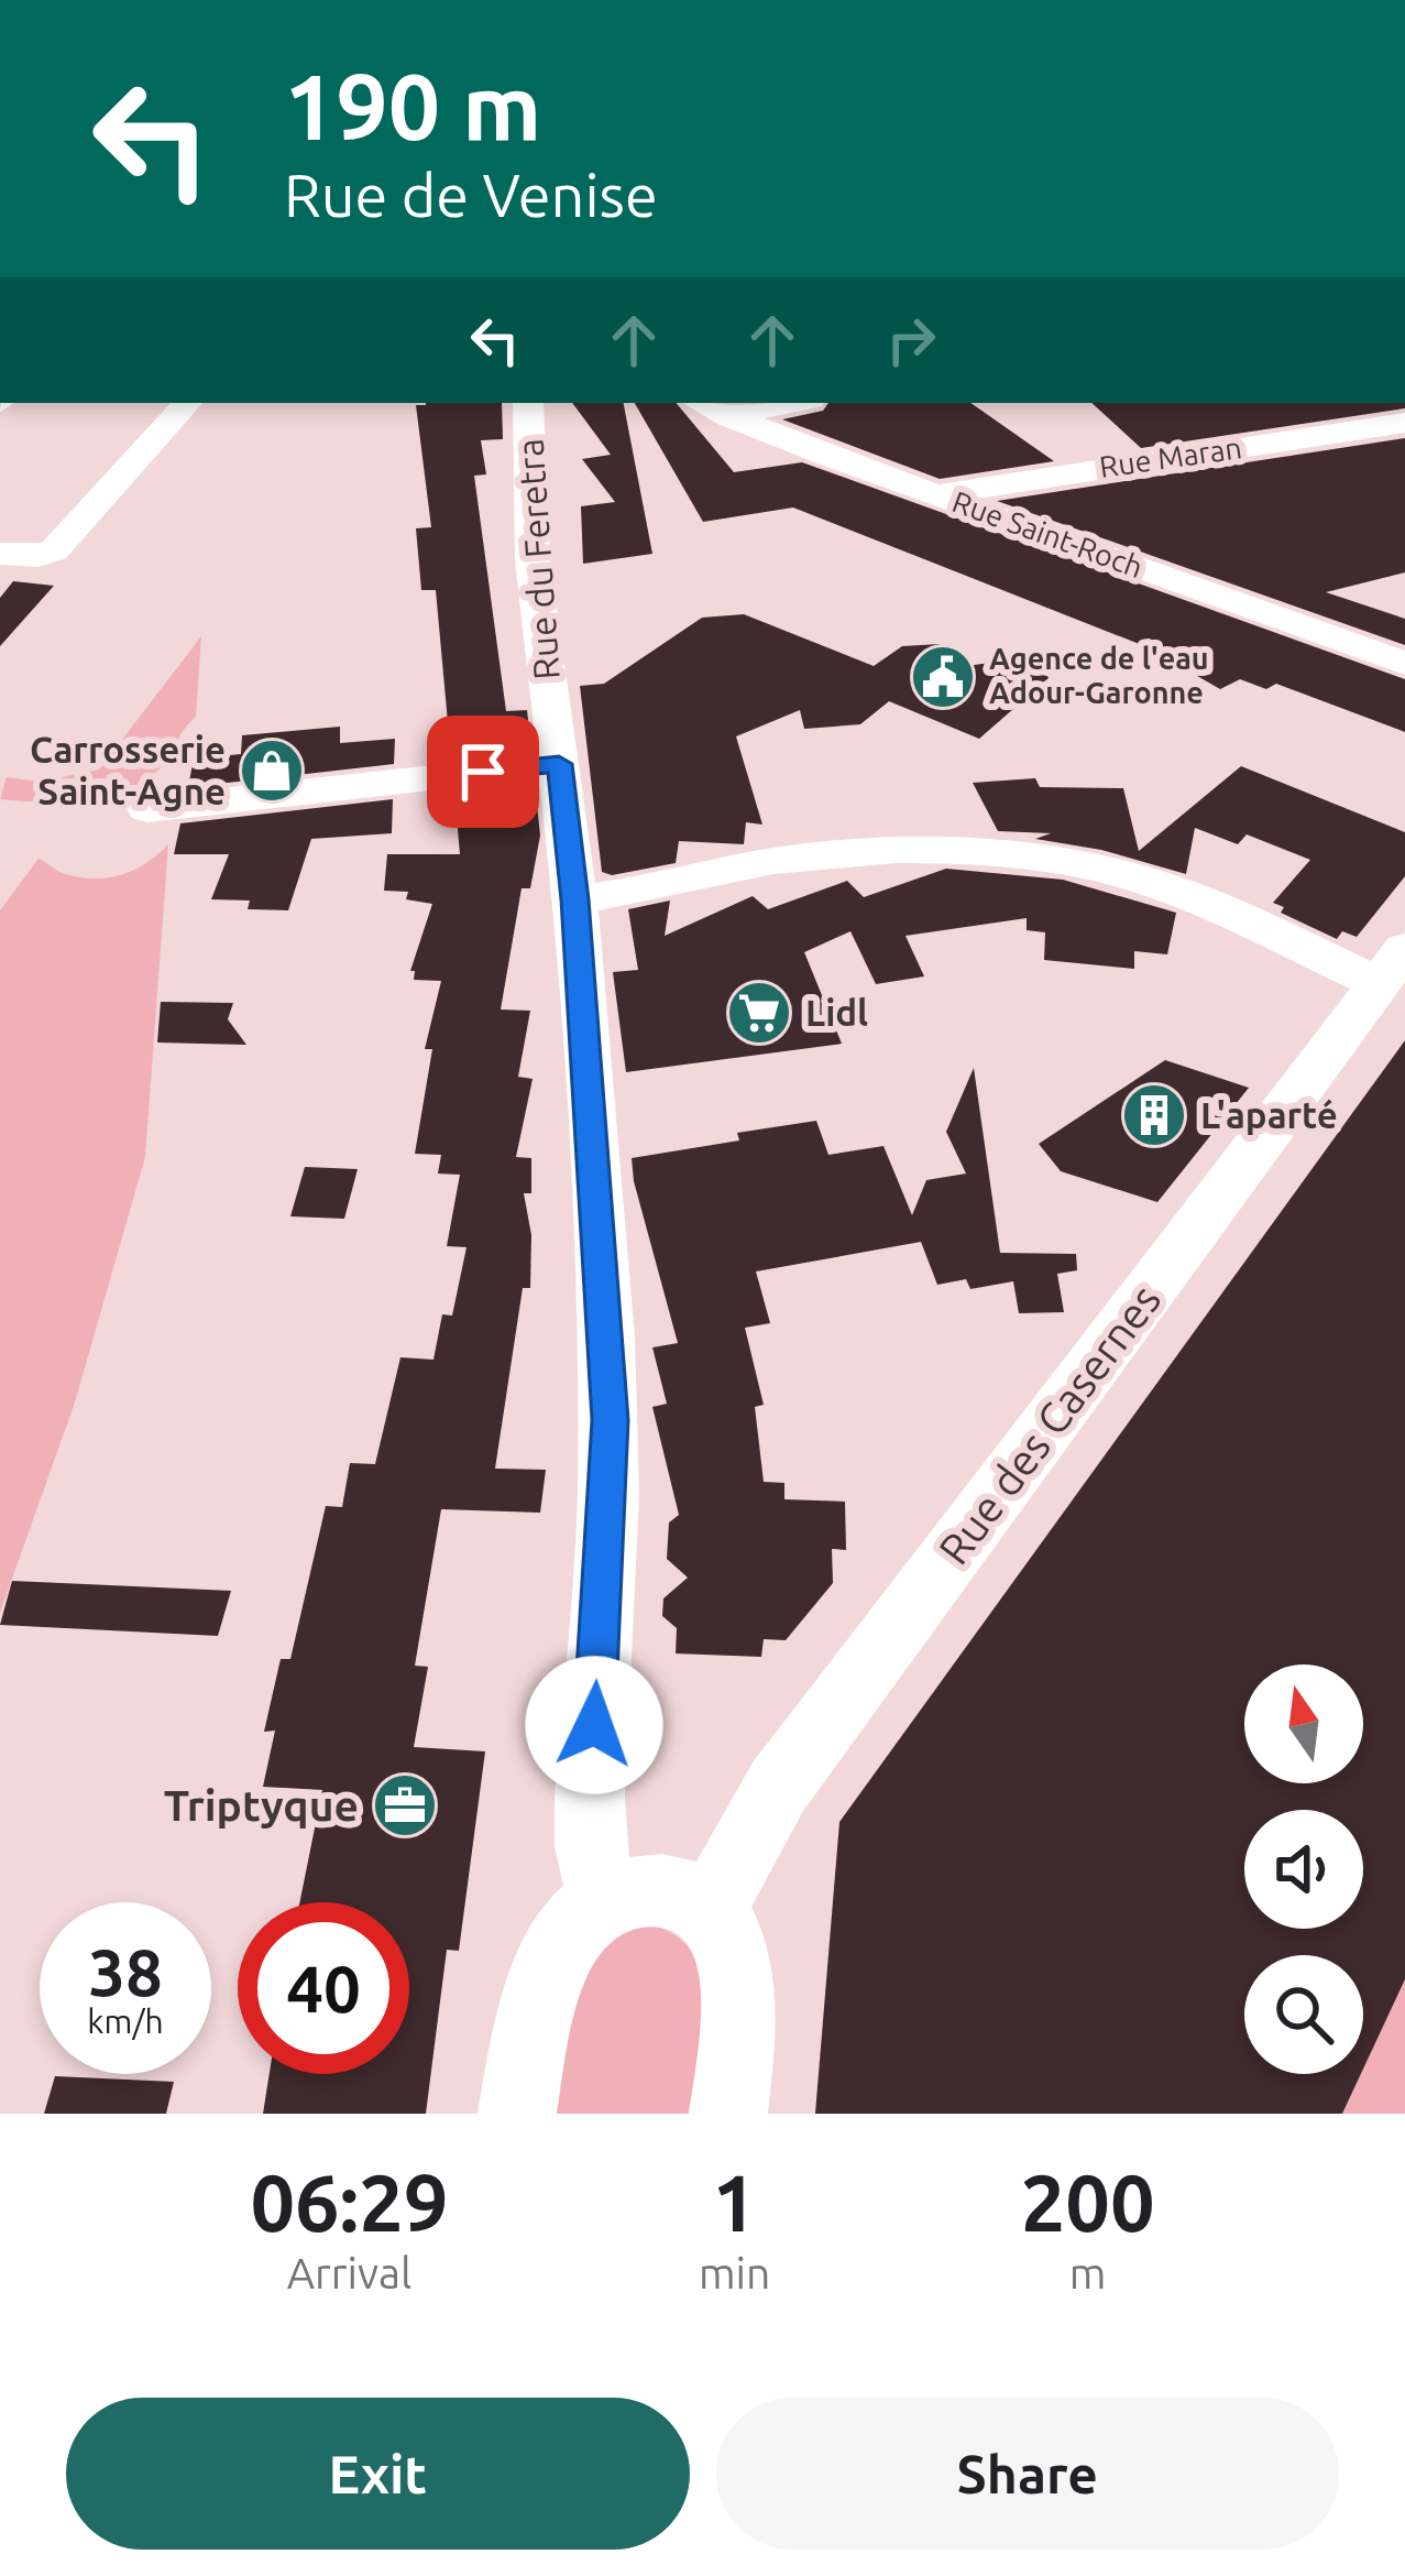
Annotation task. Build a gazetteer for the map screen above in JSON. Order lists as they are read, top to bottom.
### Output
{
  "streets": {
    "street": [
      "Rue Maran",
      "Rue Saint-Roch",
      "Rue du Feretra",
      "Rue des Casernes"
    ]
  },
  "crossings": [
    ["Rue Maran", "Rue Saint-Roch"]
  ],
  "places": {
    "public building": ["Agence de l'eau Adour-Garonne"],
    "shop": ["Carrosserie Saint-Agne"],
    "supermarket": ["Lidl"],
    "building": ["L'aparté"],
    "office": ["Triptyque"]
  },
  "north": "top",
  "page": {
    "turn": ["190 m", "Rue de Venise"],
    "speed": "38 km/h",
    "limit": "40",
    "eta": [
      "06:29",
      "Arrival",
      "1",
      "min",
      "200",
      "m"
    ],
    "buttons": ["Exit", "Share"]
  }
}
